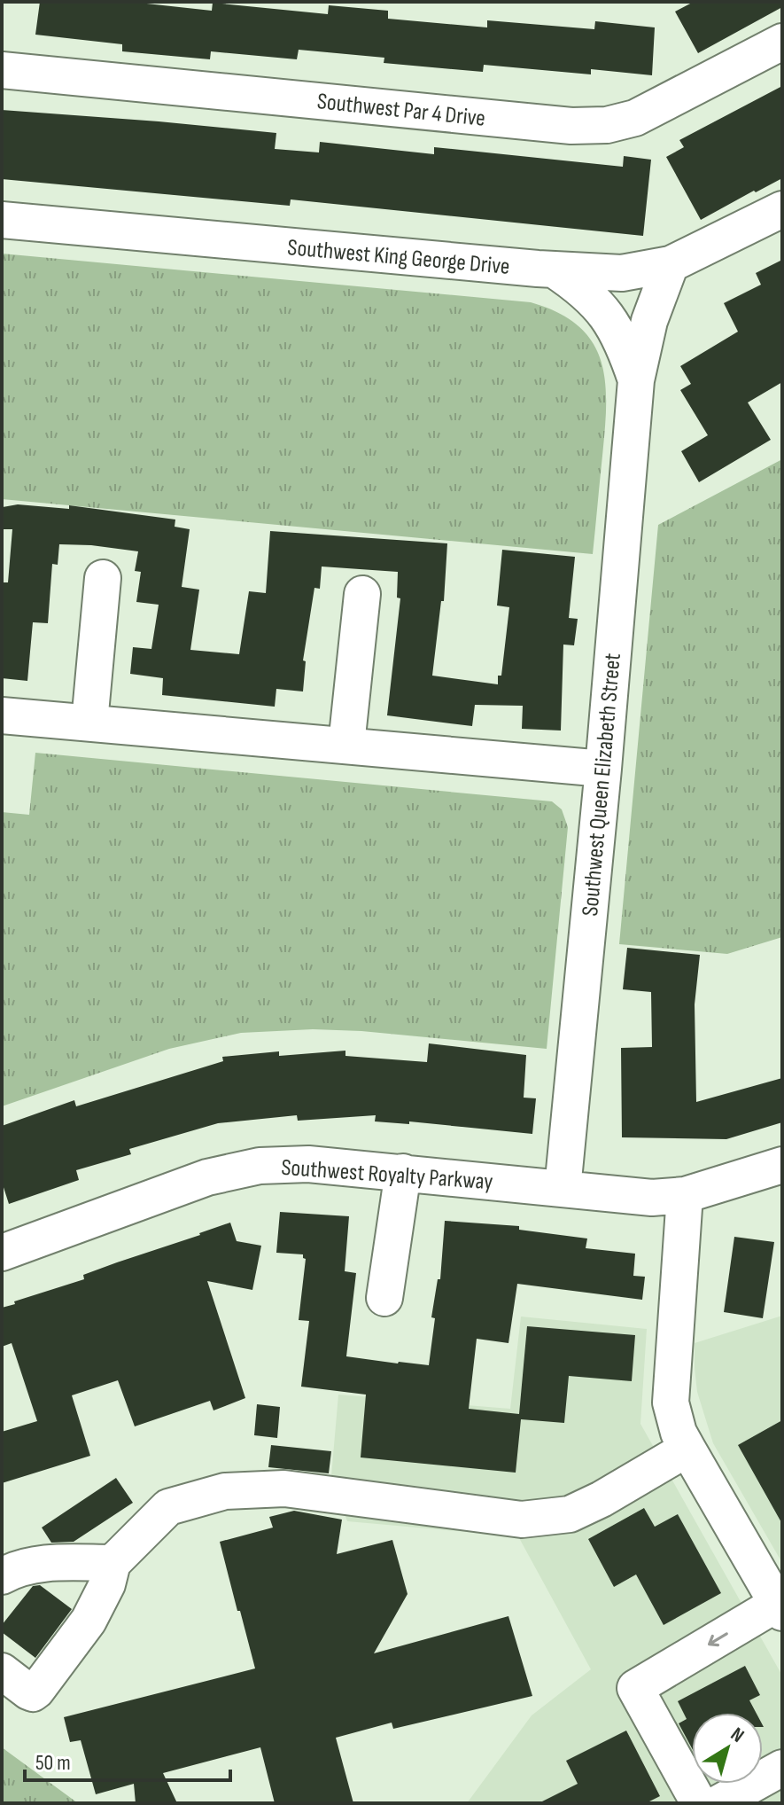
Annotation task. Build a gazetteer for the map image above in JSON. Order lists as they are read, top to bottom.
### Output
{
  "streets": {
    "street": [
      "Southwest Par 4 Drive",
      "Southwest King George Drive",
      "Southwest Queen Elizabeth Street",
      "Southwest Royalty Parkway"
    ]
  },
  "crossings": [
    ["Southwest King George Drive", "Southwest Queen Elizabeth Street"],
    ["Southwest Queen Elizabeth Street", "Southwest Royalty Parkway"]
  ],
  "scale_bar": "50 m",
  "north": "top right"
}
